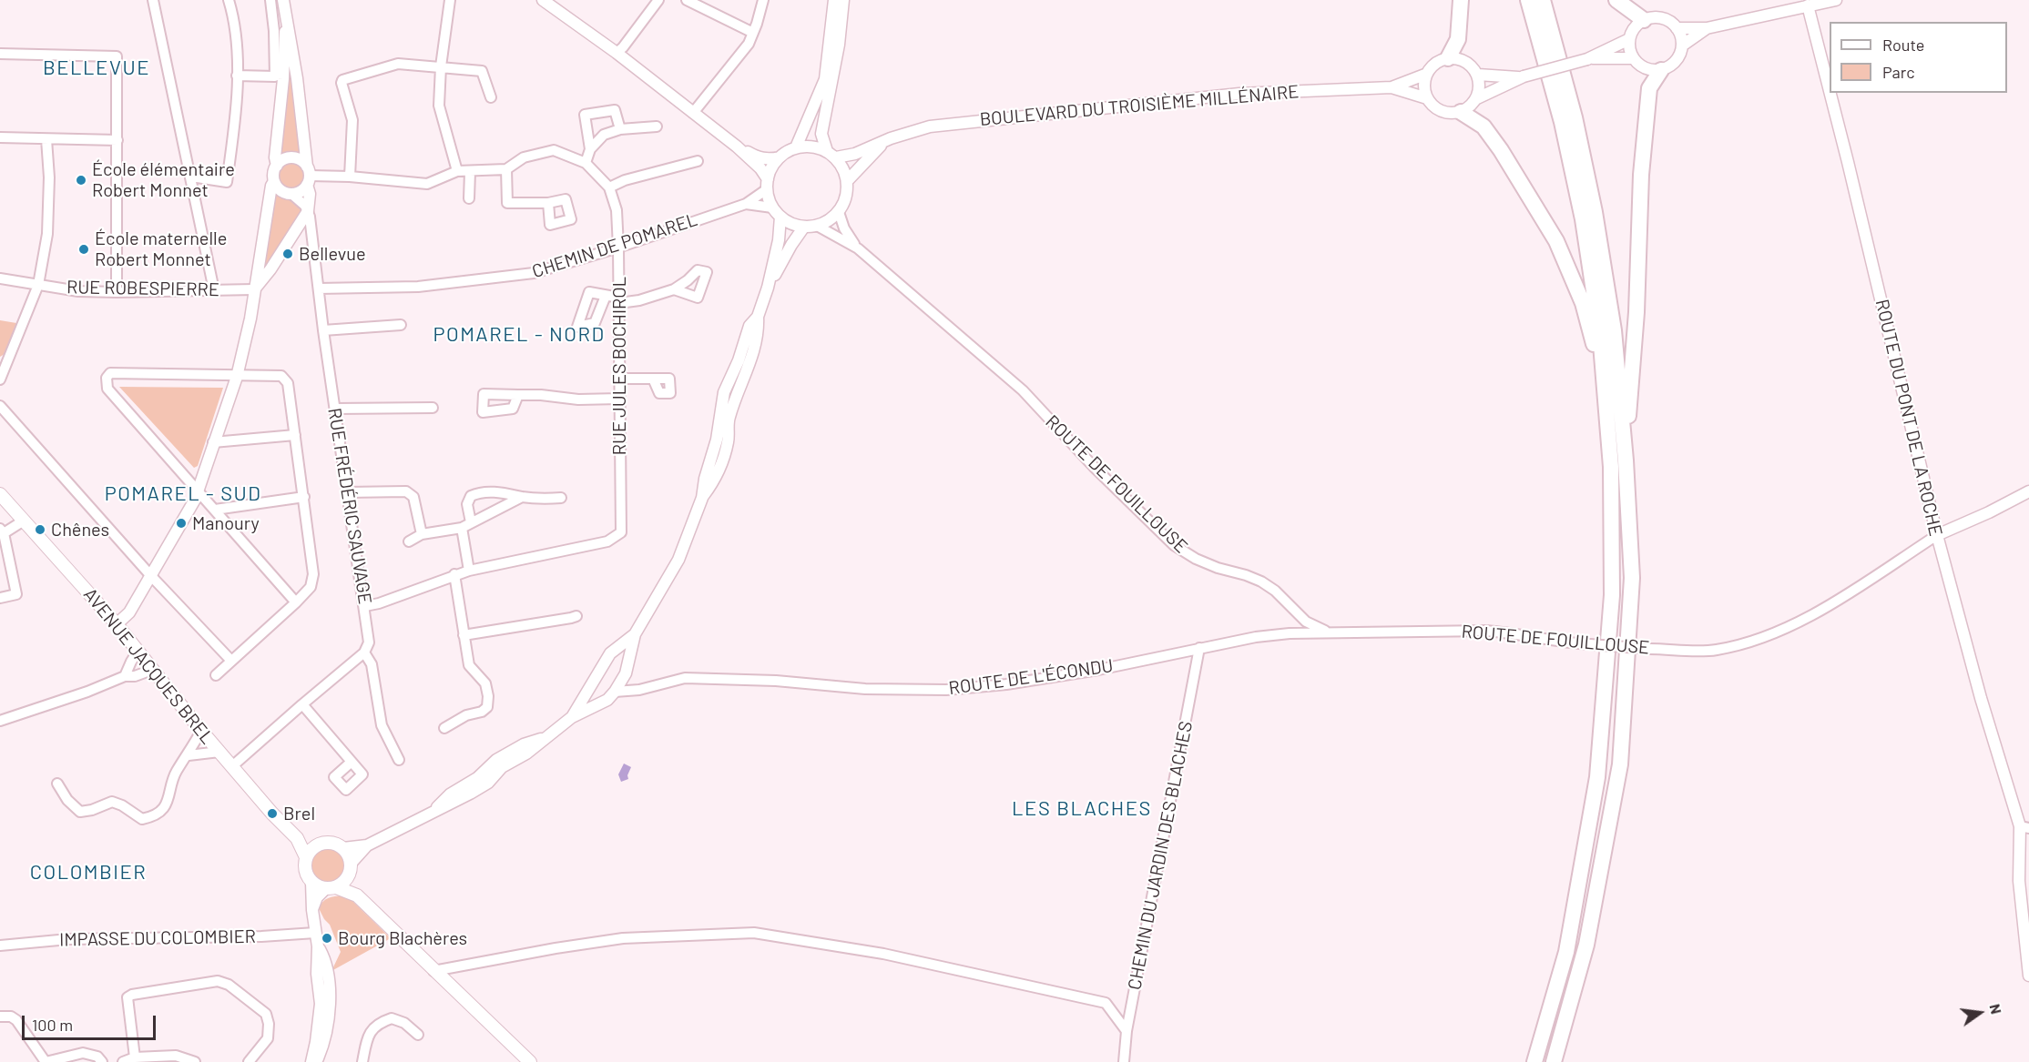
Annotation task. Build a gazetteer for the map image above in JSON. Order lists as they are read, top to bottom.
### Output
{
  "streets": {
    "main road": ["AVENUE JACQUES BREL"],
    "street": [
      "BOULEVARD DU TROISIÈME MILLÉNAIRE",
      "CHEMIN DE POMAREL",
      "RUE ROBESPIERRE",
      "RUE JULES BOCHIROL",
      "ROUTE DU PONT DE LA ROCHE",
      "ROUTE DE FOUILLOUSE",
      "RUE FRÉDÉRIC SAUVAGE",
      "ROUTE DE L'ÉCONDU",
      "CHEMIN DU JARDIN DES BLACHES",
      "IMPASSE DU COLOMBIER"
    ]
  },
  "crossings": [
    ["BOULEVARD DU TROISIÈME MILLÉNAIRE", "CHEMIN DE POMAREL"],
    ["BOULEVARD DU TROISIÈME MILLÉNAIRE", "ROUTE DE FOUILLOUSE"],
    ["CHEMIN DE POMAREL", "RUE JULES BOCHIROL"],
    ["CHEMIN DE POMAREL", "ROUTE DE FOUILLOUSE"],
    ["CHEMIN DE POMAREL", "RUE FRÉDÉRIC SAUVAGE"],
    ["RUE JULES BOCHIROL", "RUE FRÉDÉRIC SAUVAGE"],
    ["ROUTE DU PONT DE LA ROCHE", "ROUTE DE FOUILLOUSE"],
    ["ROUTE DE FOUILLOUSE", "ROUTE DE L'ÉCONDU"],
    ["ROUTE DE L'ÉCONDU", "CHEMIN DU JARDIN DES BLACHES"]
  ],
  "districts": [
    "BELLEVUE",
    "POMAREL - NORD",
    "POMAREL - SUD",
    "LES BLACHES",
    "COLOMBIER"
  ],
  "places": [
    "École élémentaire Robert Monnet",
    "École maternelle Robert Monnet",
    "Bellevue",
    "Manoury",
    "Chênes",
    "Brel",
    "Bourg Blachères"
  ],
  "legend": ["Route", "Parc"],
  "scale_bar": "100 m",
  "north": "right"
}
